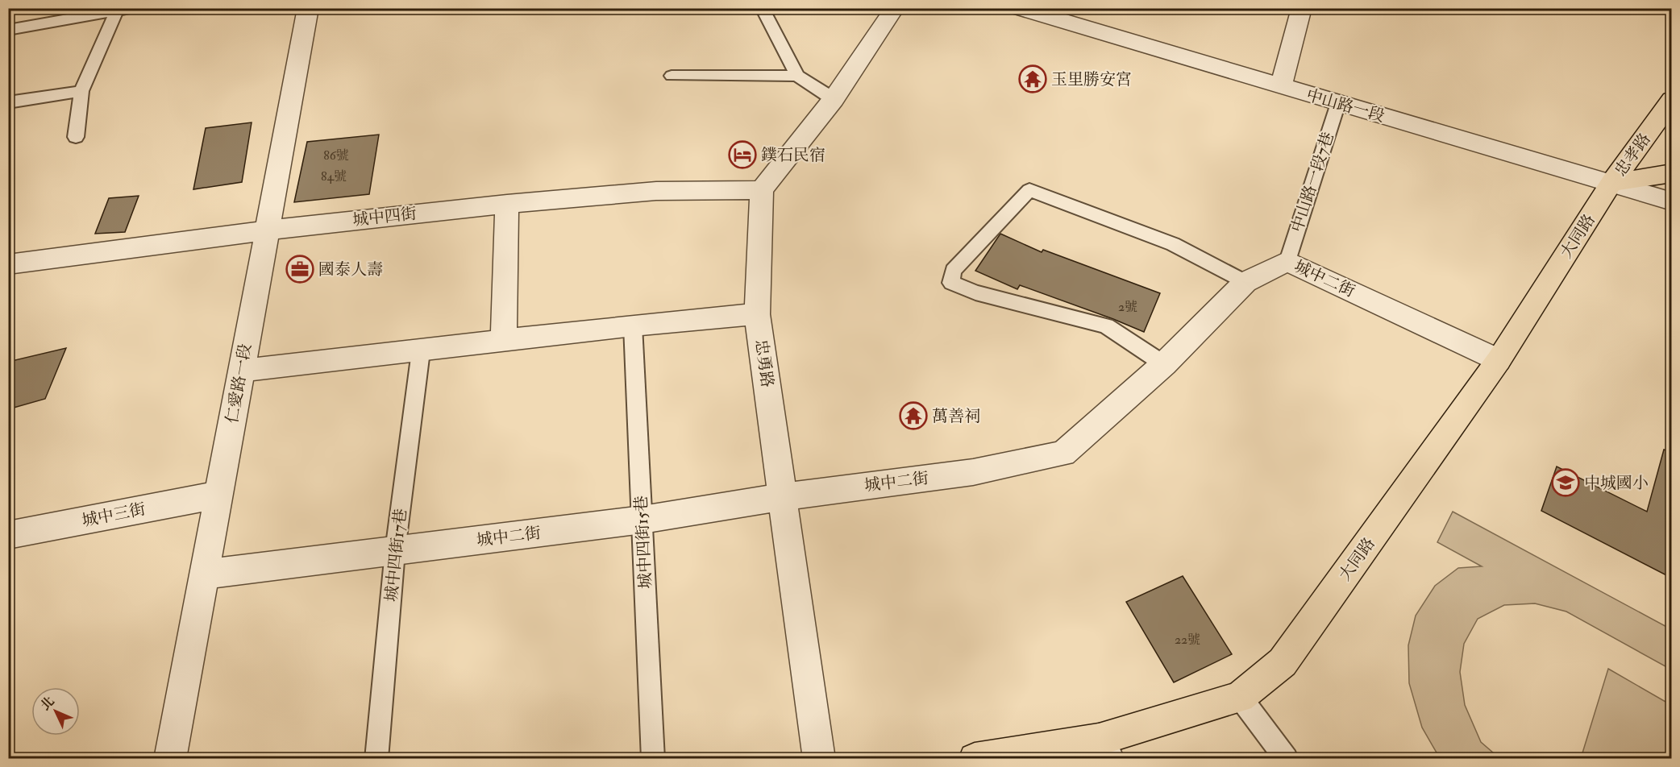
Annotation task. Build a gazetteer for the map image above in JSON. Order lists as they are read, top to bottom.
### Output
{
  "streets": {
    "main road": ["忠孝路", "大同路"],
    "street": [
      "中山路一段",
      "城中四街",
      "城中二街",
      "忠勇路",
      "仁愛路一段",
      "城中三街"
    ],
    "lane": ["中山路一段7巷", "城中四街15巷", "城中四街17巷"]
  },
  "crossings": [
    ["中山路一段", "忠孝路"],
    ["中山路一段", "中山路一段7巷"],
    ["中山路一段", "大同路"],
    ["忠孝路", "大同路"],
    ["中山路一段7巷", "城中二街"],
    ["城中四街", "忠勇路"],
    ["城中四街", "仁愛路一段"],
    ["大同路", "城中二街"],
    ["城中二街", "忠勇路"],
    ["城中二街", "仁愛路一段"],
    ["城中二街", "城中四街15巷"],
    ["城中二街", "城中四街17巷"],
    ["仁愛路一段", "城中三街"]
  ],
  "places": {
    "temple": ["玉里勝安宮", "萬善祠"],
    "hotel": ["鏷石民宿"],
    "office": ["國泰人壽"],
    "school or university": ["中城國小"]
  },
  "house_numbers": [
    "86號",
    "84號",
    "2號",
    "22號"
  ],
  "north": "top left"
}
